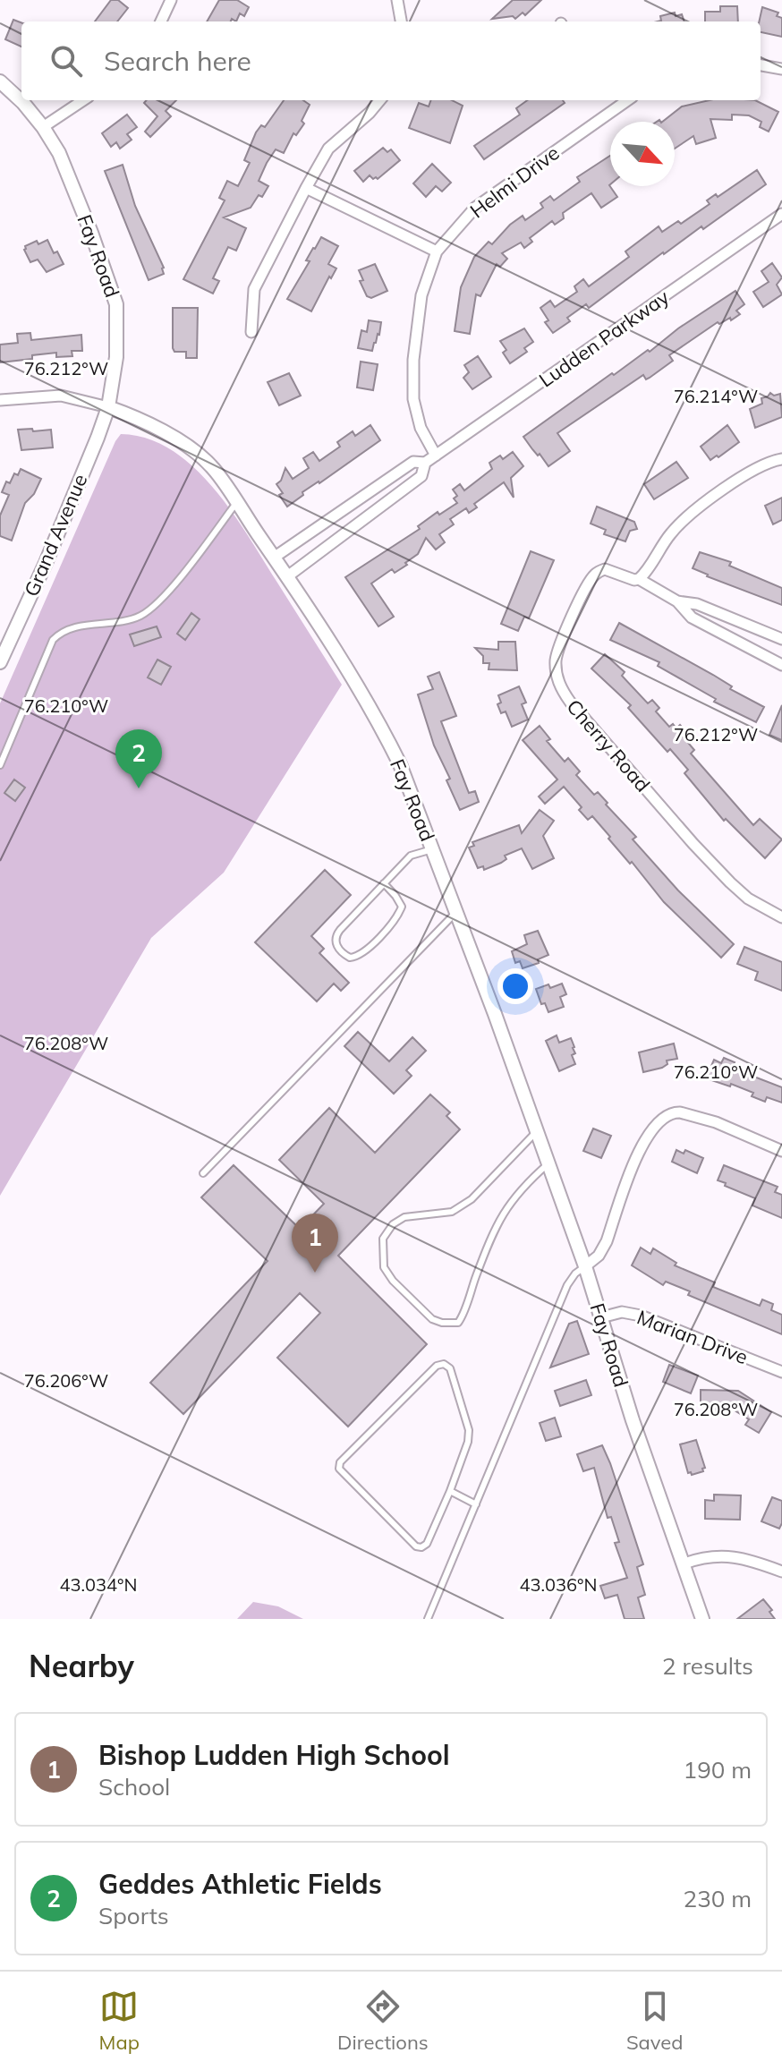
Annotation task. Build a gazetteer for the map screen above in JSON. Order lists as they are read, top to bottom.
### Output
{
  "streets": {
    "street": [
      "Helmi Drive",
      "Fay Road",
      "Ludden Parkway",
      "Grand Avenue",
      "Cherry Road",
      "Marian Drive"
    ]
  },
  "crossings": [
    ["Helmi Drive", "Ludden Parkway"],
    ["Fay Road", "Ludden Parkway"],
    ["Fay Road", "Grand Avenue"],
    ["Fay Road", "Marian Drive"]
  ],
  "north": "bottom right",
  "page": {
    "search": "Search here",
    "pins": ["2", "1"],
    "heading": ["Nearby", "2 results"],
    "list": [
      {
        "mark": "1",
        "name": "Bishop Ludden High School",
        "note": "School",
        "value": "190 m"
      },
      {
        "mark": "2",
        "name": "Geddes Athletic Fields",
        "note": "Sports",
        "value": "230 m"
      }
    ],
    "nav": ["Map", "Directions", "Saved"]
  },
  "coordinates": [
    "76.212°W",
    "76.214°W",
    "76.210°W",
    "76.208°W",
    "76.206°W",
    "43.034°N",
    "43.036°N"
  ]
}
